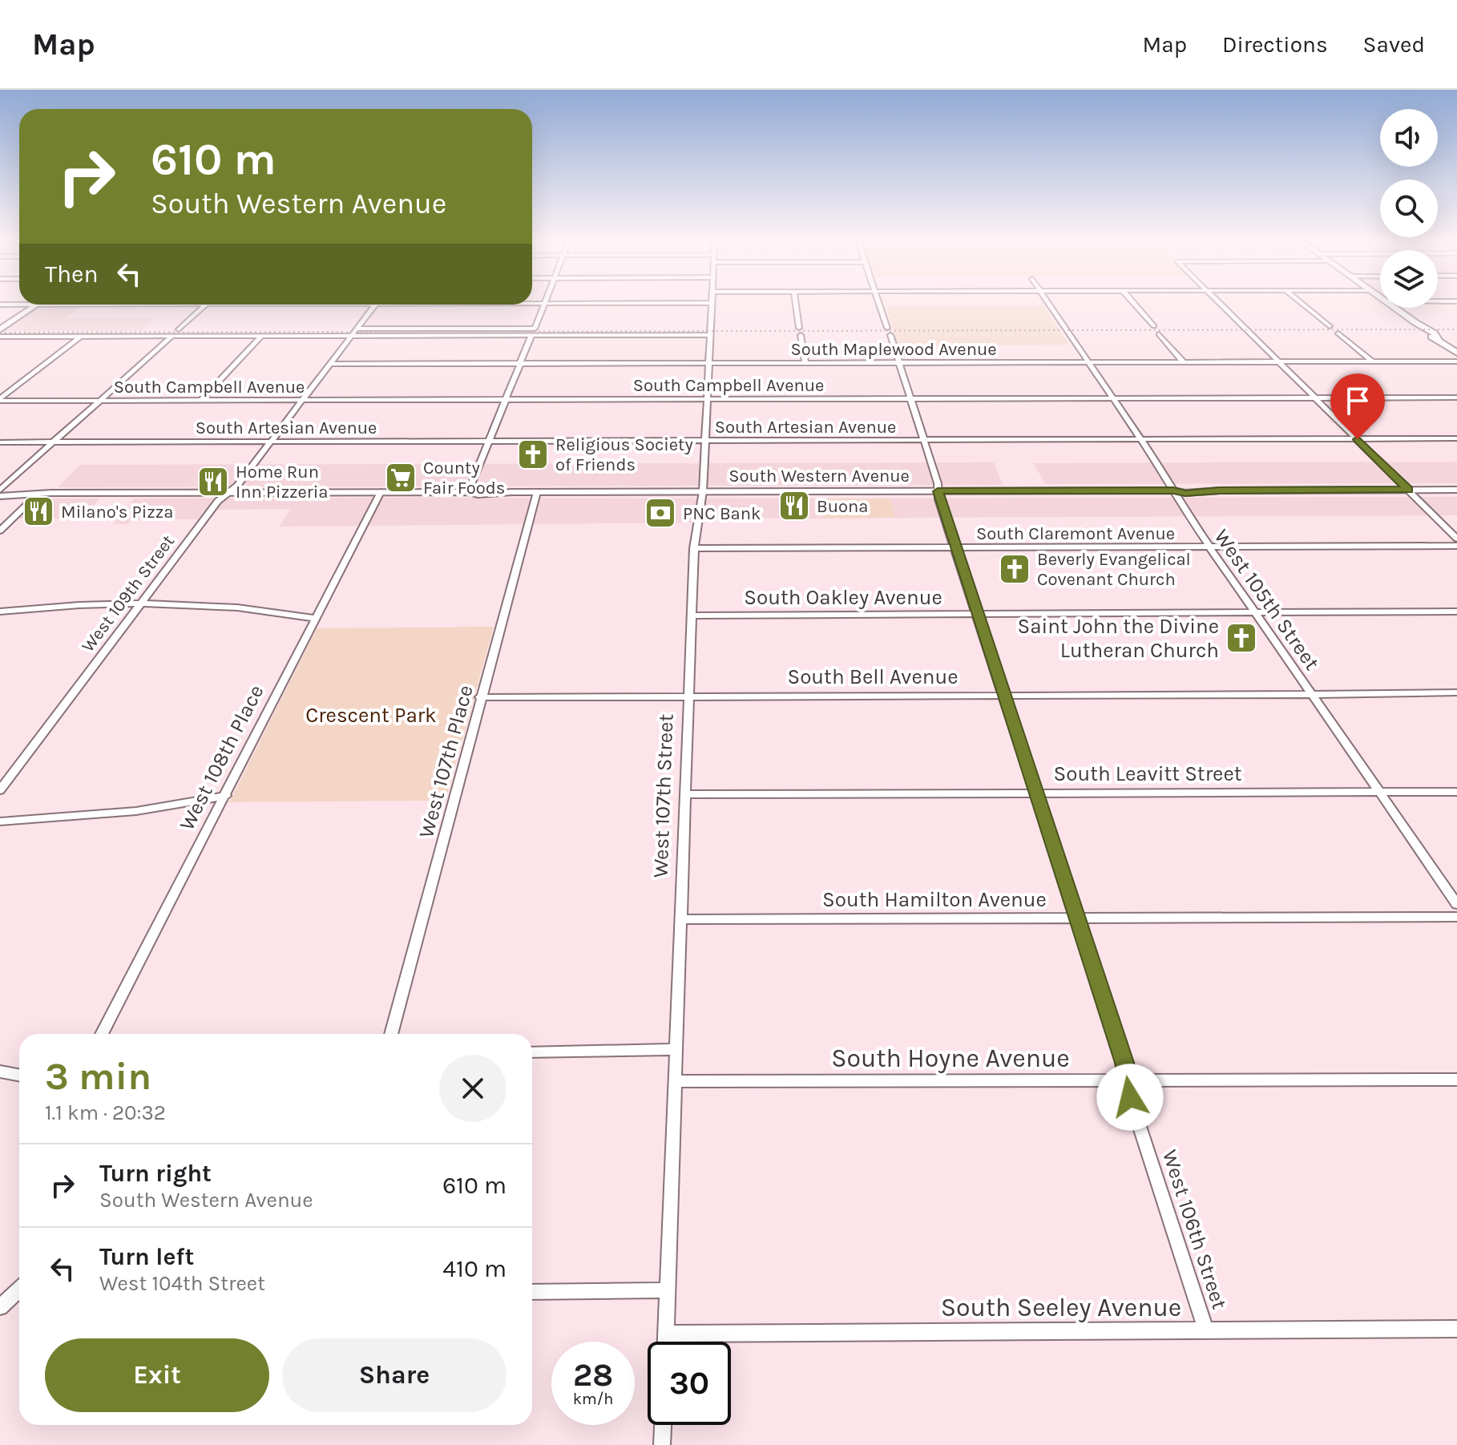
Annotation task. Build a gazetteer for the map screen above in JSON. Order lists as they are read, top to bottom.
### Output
{
  "streets": {
    "main road": ["South Western Avenue"],
    "street": [
      "South Maplewood Avenue",
      "South Campbell Avenue",
      "South Artesian Avenue",
      "South Claremont Avenue",
      "West 109th Street",
      "South Oakley Avenue",
      "West 105th Street",
      "South Bell Avenue",
      "West 108th Place",
      "West 107th Place",
      "South Leavitt Street",
      "West 107th Street",
      "South Hamilton Avenue",
      "South Hoyne Avenue",
      "West 106th Street",
      "South Seeley Avenue"
    ]
  },
  "crossings": [
    ["South Maplewood Avenue", "West 109th Street"],
    ["South Maplewood Avenue", "West 105th Street"],
    ["South Maplewood Avenue", "West 107th Street"],
    ["South Maplewood Avenue", "West 106th Street"],
    ["South Campbell Avenue", "West 109th Street"],
    ["South Campbell Avenue", "West 105th Street"],
    ["South Campbell Avenue", "West 107th Street"],
    ["South Campbell Avenue", "West 106th Street"],
    ["South Artesian Avenue", "West 109th Street"],
    ["South Artesian Avenue", "West 105th Street"],
    ["South Artesian Avenue", "West 107th Street"],
    ["South Artesian Avenue", "West 106th Street"],
    ["South Western Avenue", "West 109th Street"],
    ["South Western Avenue", "West 105th Street"],
    ["South Western Avenue", "West 108th Place"],
    ["South Western Avenue", "West 107th Place"],
    ["South Western Avenue", "West 107th Street"],
    ["South Western Avenue", "West 106th Street"],
    ["South Claremont Avenue", "West 105th Street"],
    ["South Claremont Avenue", "West 107th Street"],
    ["South Claremont Avenue", "West 106th Street"],
    ["South Oakley Avenue", "West 105th Street"],
    ["South Oakley Avenue", "West 107th Street"],
    ["South Oakley Avenue", "West 106th Street"],
    ["West 105th Street", "South Bell Avenue"],
    ["West 105th Street", "South Leavitt Street"],
    ["South Bell Avenue", "West 107th Place"],
    ["South Bell Avenue", "West 107th Street"],
    ["South Bell Avenue", "West 106th Street"],
    ["South Leavitt Street", "West 107th Street"],
    ["South Leavitt Street", "West 106th Street"],
    ["West 107th Street", "South Hamilton Avenue"],
    ["West 107th Street", "South Hoyne Avenue"],
    ["West 107th Street", "South Seeley Avenue"],
    ["South Hamilton Avenue", "West 106th Street"],
    ["South Hoyne Avenue", "West 106th Street"],
    ["West 106th Street", "South Seeley Avenue"]
  ],
  "parks": ["Crescent Park"],
  "places": {
    "church": ["Religious Society of Friends", "Beverly Evangelical Covenant Church", "Saint John the Divine Lutheran Church"],
    "supermarket": ["County Fair Foods"],
    "restaurant": ["Home Run Inn Pizzeria", "Buona", "Milano's Pizza"],
    "bank": ["PNC Bank"]
  },
  "page": {
    "header": "Map",
    "nav": ["Map", "Directions", "Saved"],
    "turn": ["610 m", "South Western Avenue"],
    "then": "Then",
    "heading": ["3 min", "1.1 km · 20:32"],
    "list": [
      {
        "name": "Turn right",
        "note": "South Western Avenue",
        "value": "610 m"
      },
      {
        "name": "Turn left",
        "note": "West 104th Street",
        "value": "410 m"
      }
    ],
    "buttons": ["Exit", "Share"],
    "speed": "28 km/h",
    "limit": "30"
  }
}
